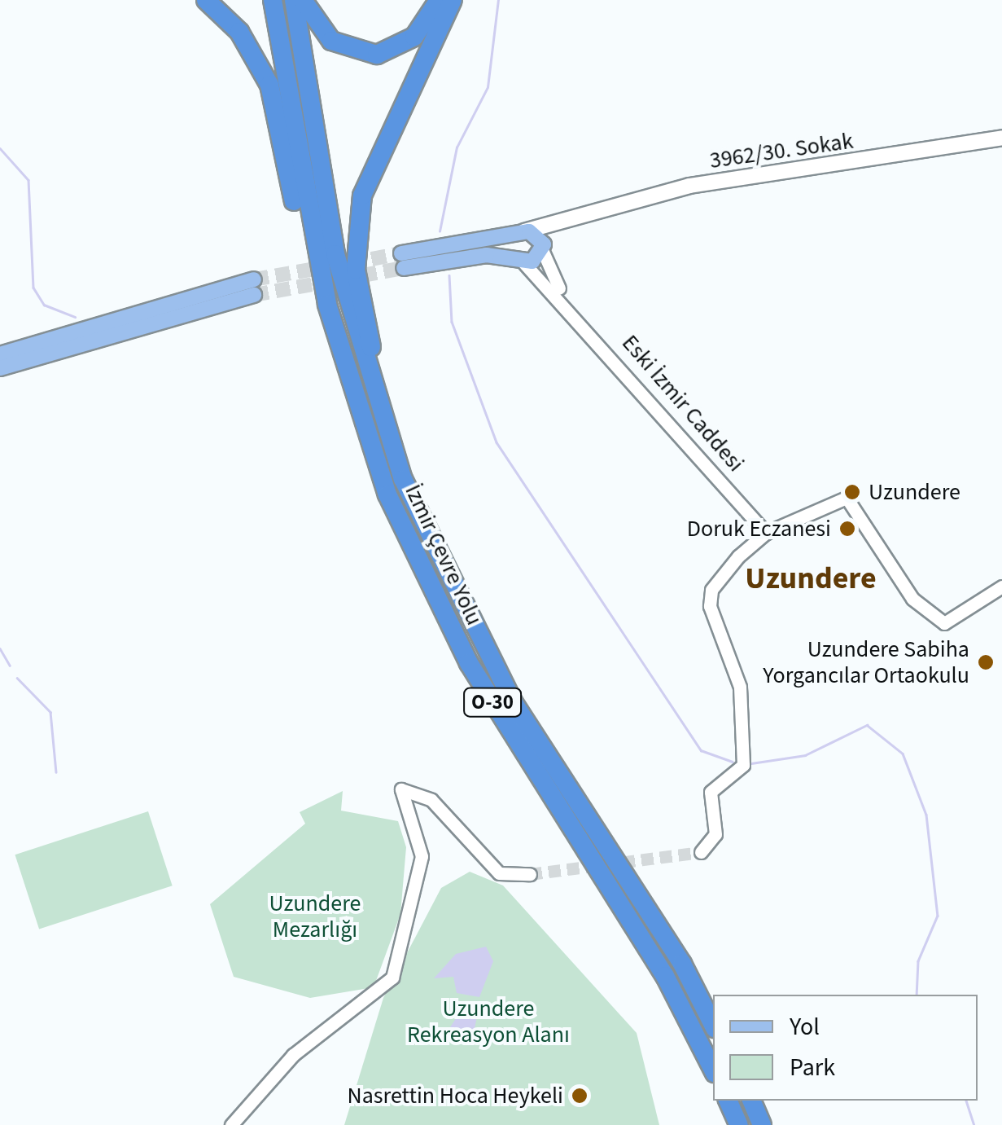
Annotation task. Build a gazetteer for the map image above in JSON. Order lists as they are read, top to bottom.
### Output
{
  "streets": {
    "highway": ["İzmir Çevre Yolu", "O-30"],
    "main road": ["3962/30. Sokak"],
    "street": ["Eski İzmir Caddesi"]
  },
  "districts": ["Uzundere"],
  "parks": ["Uzundere Mezarlığı", "Uzundere Rekreasyon Alanı"],
  "places": [
    "Uzundere",
    "Doruk Eczanesi",
    "Uzundere Sabiha Yorgancılar Ortaokulu",
    "Nasrettin Hoca Heykeli"
  ],
  "legend": ["Yol", "Park"]
}
